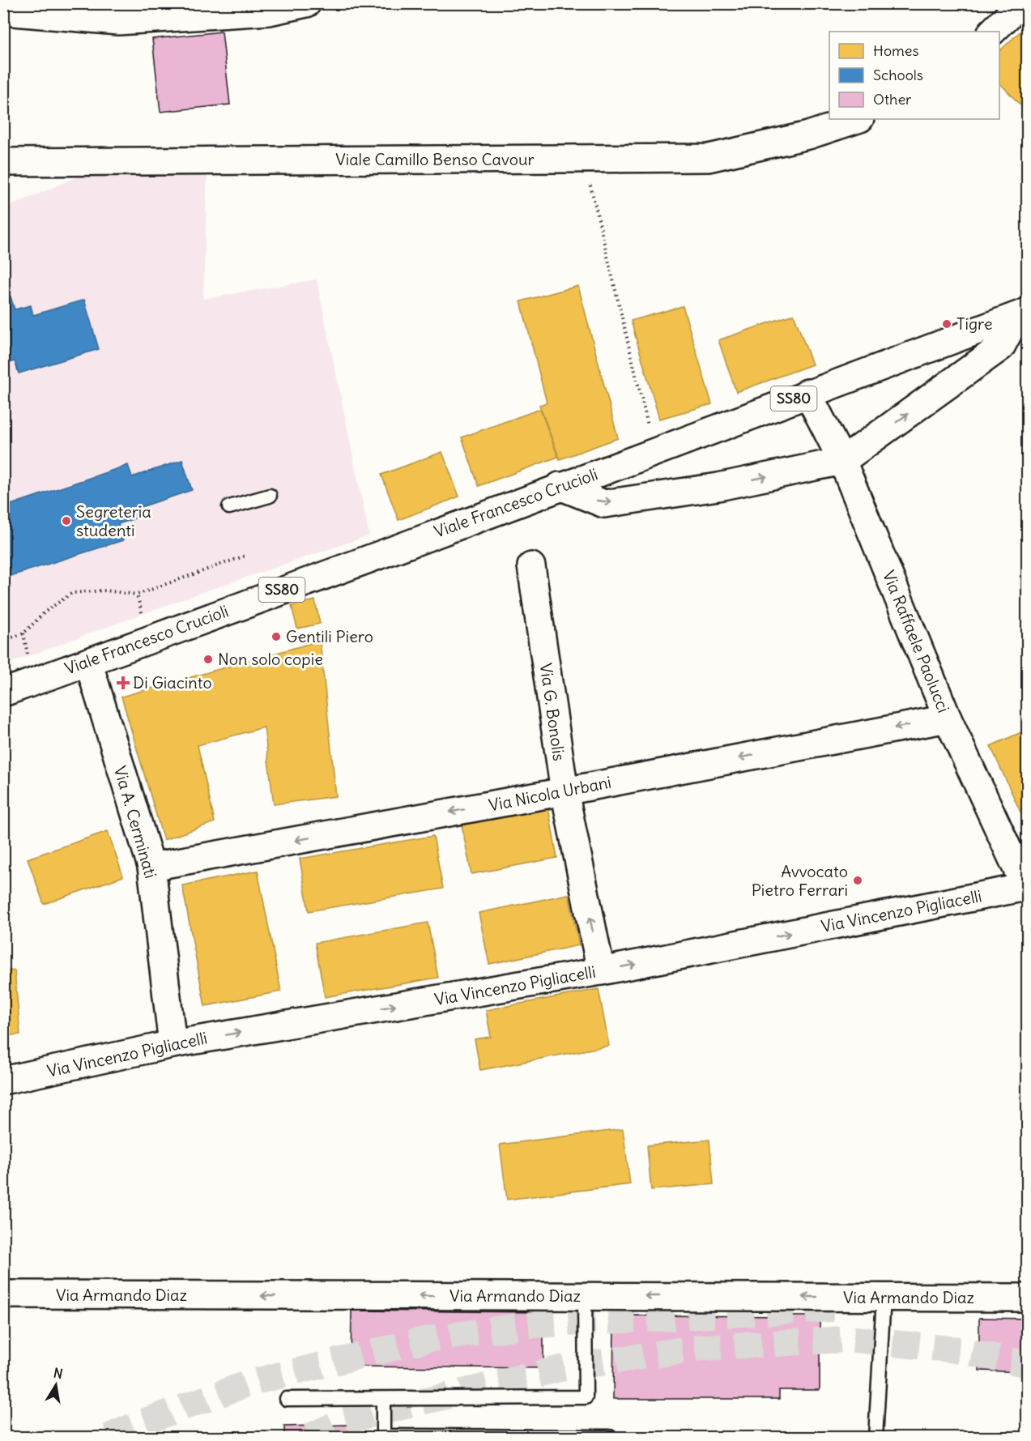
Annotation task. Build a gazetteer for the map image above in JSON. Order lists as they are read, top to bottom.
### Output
{
  "streets": {
    "street": [
      "Viale Camillo Benso Cavour",
      "SS80",
      "Viale Francesco Crucioli",
      "Via Raffaele Paolucci",
      "Via G. Bonolis",
      "Via Nicola Urbani",
      "Via A. Cerminati",
      "Via Vincenzo Pigliacelli",
      "Via Armando Diaz"
    ]
  },
  "crossings": [
    ["Viale Francesco Crucioli", "Via Raffaele Paolucci"],
    ["Viale Francesco Crucioli", "Via A. Cerminati"],
    ["Via Raffaele Paolucci", "Via Nicola Urbani"],
    ["Via Raffaele Paolucci", "Via Vincenzo Pigliacelli"],
    ["Via G. Bonolis", "Via Nicola Urbani"],
    ["Via G. Bonolis", "Via Vincenzo Pigliacelli"],
    ["Via Nicola Urbani", "Via A. Cerminati"],
    ["Via A. Cerminati", "Via Vincenzo Pigliacelli"]
  ],
  "one_way": [
    "Via G. Bonolis",
    "Via Nicola Urbani",
    "Via Vincenzo Pigliacelli",
    "Via Armando Diaz"
  ],
  "places": {
    "other": [
      "Tigre",
      "Segreteria studenti",
      "Gentili Piero",
      "Non solo copie",
      "Avvocato Pietro Ferrari"
    ],
    "health": ["Di Giacinto"]
  },
  "legend": ["Homes", "Schools", "Other"],
  "north": "top"
}
